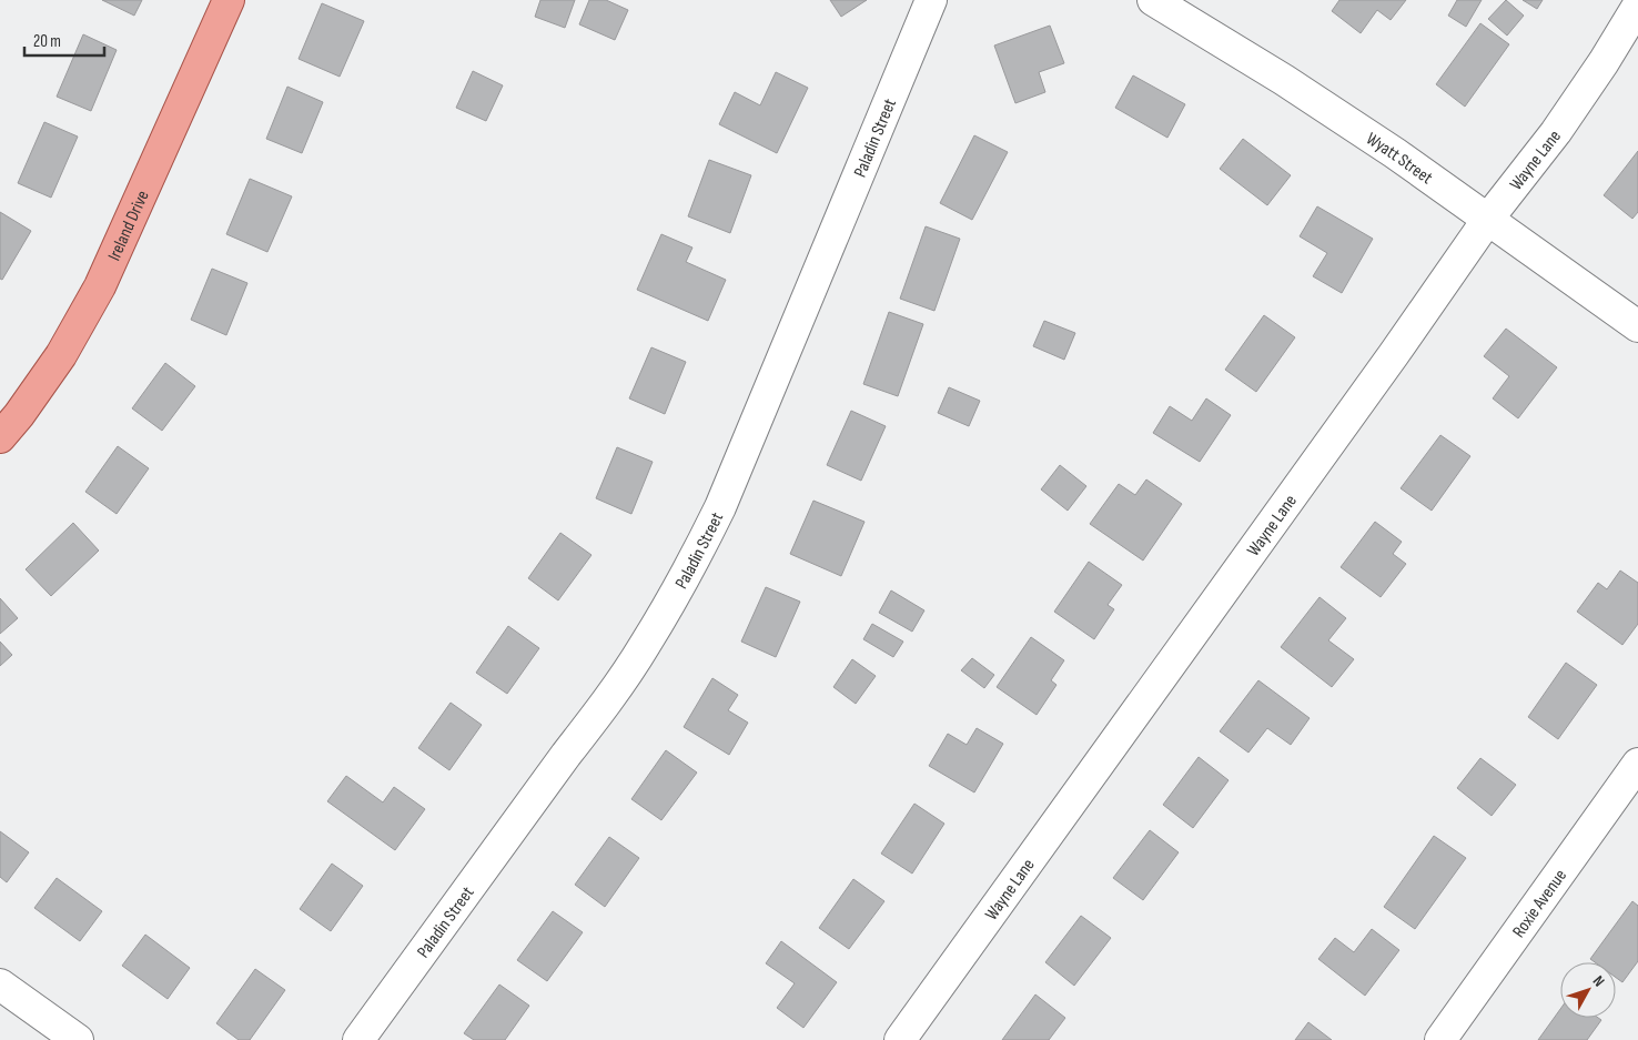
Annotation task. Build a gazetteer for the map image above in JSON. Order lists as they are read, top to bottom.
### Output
{
  "streets": {
    "main road": ["Ireland Drive"],
    "street": [
      "Paladin Street",
      "Wyatt Street",
      "Wayne Lane",
      "Roxie Avenue"
    ]
  },
  "crossings": [
    ["Wyatt Street", "Wayne Lane"]
  ],
  "scale_bar": "20 m",
  "north": "top right"
}
